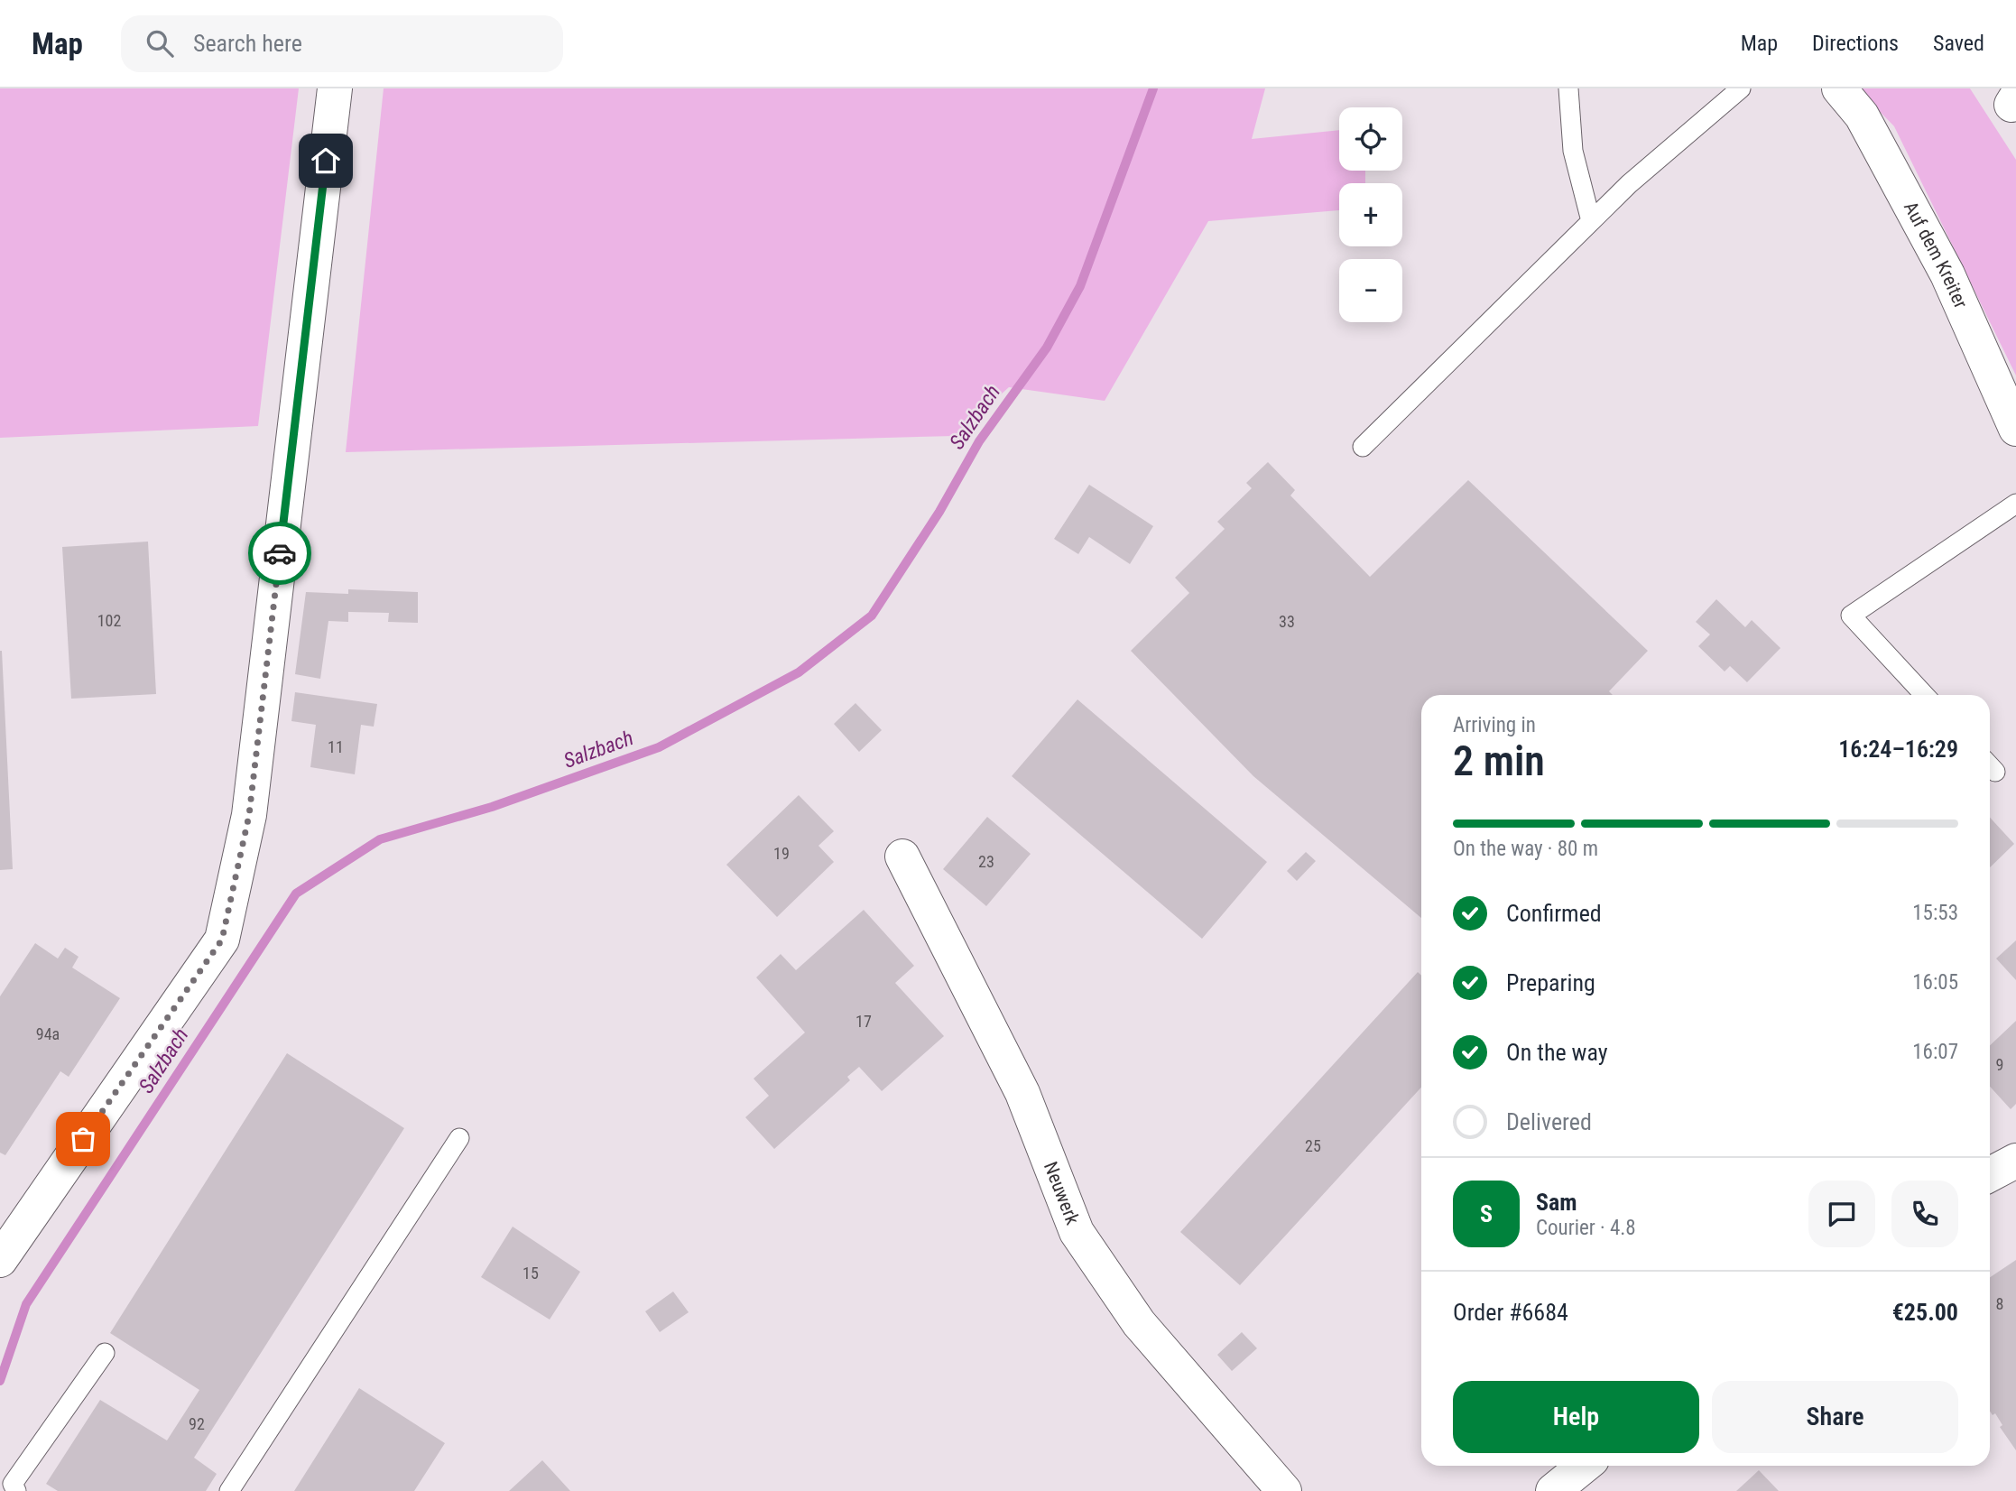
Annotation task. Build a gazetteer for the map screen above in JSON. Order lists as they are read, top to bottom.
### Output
{
  "streets": {
    "street": ["Auf dem Kreiter", "Neuwerk"]
  },
  "water": ["Salzbach"],
  "house_numbers": [
    "102",
    "33",
    "11",
    "19",
    "23",
    "17",
    "94a",
    "9",
    "25",
    "15",
    "8",
    "92"
  ],
  "page": {
    "header": "Map",
    "search": "Search here",
    "nav": ["Map", "Directions", "Saved"],
    "map_buttons": ["+", "−"],
    "heading": ["2 min", "Arriving in", "16:24–16:29"],
    "panel": [
      "Sam",
      "Courier · 4.8",
      "Order #6684",
      "€25.00"
    ],
    "bar": "On the way · 80 m",
    "list": [
      ["Confirmed", "15:53"],
      ["Preparing", "16:05"],
      ["On the way", "16:07"],
      "Delivered"
    ],
    "round": "S",
    "buttons": ["Help", "Share"]
  }
}
